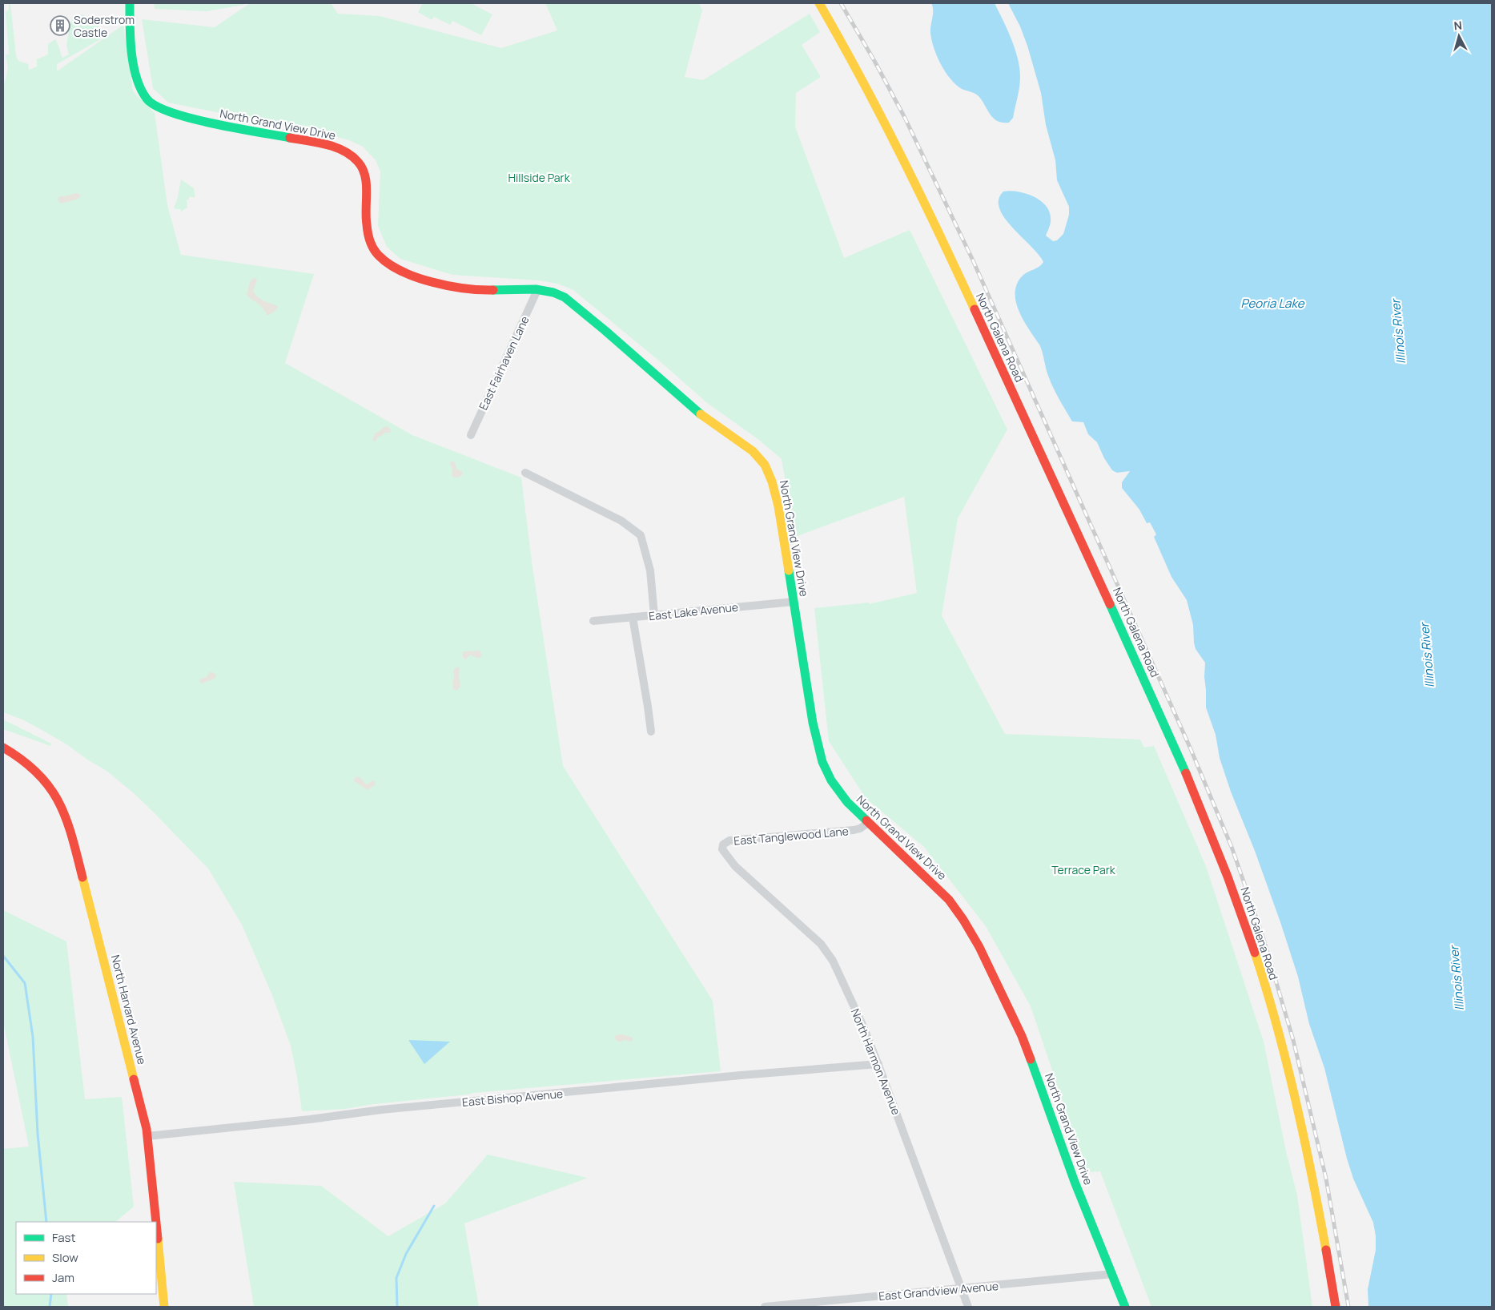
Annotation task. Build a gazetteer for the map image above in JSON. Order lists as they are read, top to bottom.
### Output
{
  "streets": {
    "street": [
      "North Grand View Drive",
      "North Galena Road",
      "East Fairhaven Lane",
      "East Lake Avenue",
      "East Tanglewood Lane",
      "North Harvard Avenue",
      "North Harmon Avenue",
      "East Bishop Avenue",
      "East Grandview Avenue"
    ]
  },
  "crossings": [
    ["North Grand View Drive", "East Fairhaven Lane"],
    ["North Grand View Drive", "East Lake Avenue"],
    ["North Grand View Drive", "East Tanglewood Lane"],
    ["North Grand View Drive", "East Grandview Avenue"],
    ["East Tanglewood Lane", "North Harmon Avenue"],
    ["North Harvard Avenue", "East Bishop Avenue"],
    ["North Harmon Avenue", "East Bishop Avenue"],
    ["North Harmon Avenue", "East Grandview Avenue"]
  ],
  "water": ["Peoria Lake", "Illinois River"],
  "parks": ["Hillside Park", "Terrace Park"],
  "places": {
    "building": ["Soderstrom Castle"]
  },
  "legend": ["Fast", "Slow", "Jam"],
  "north": "top"
}
